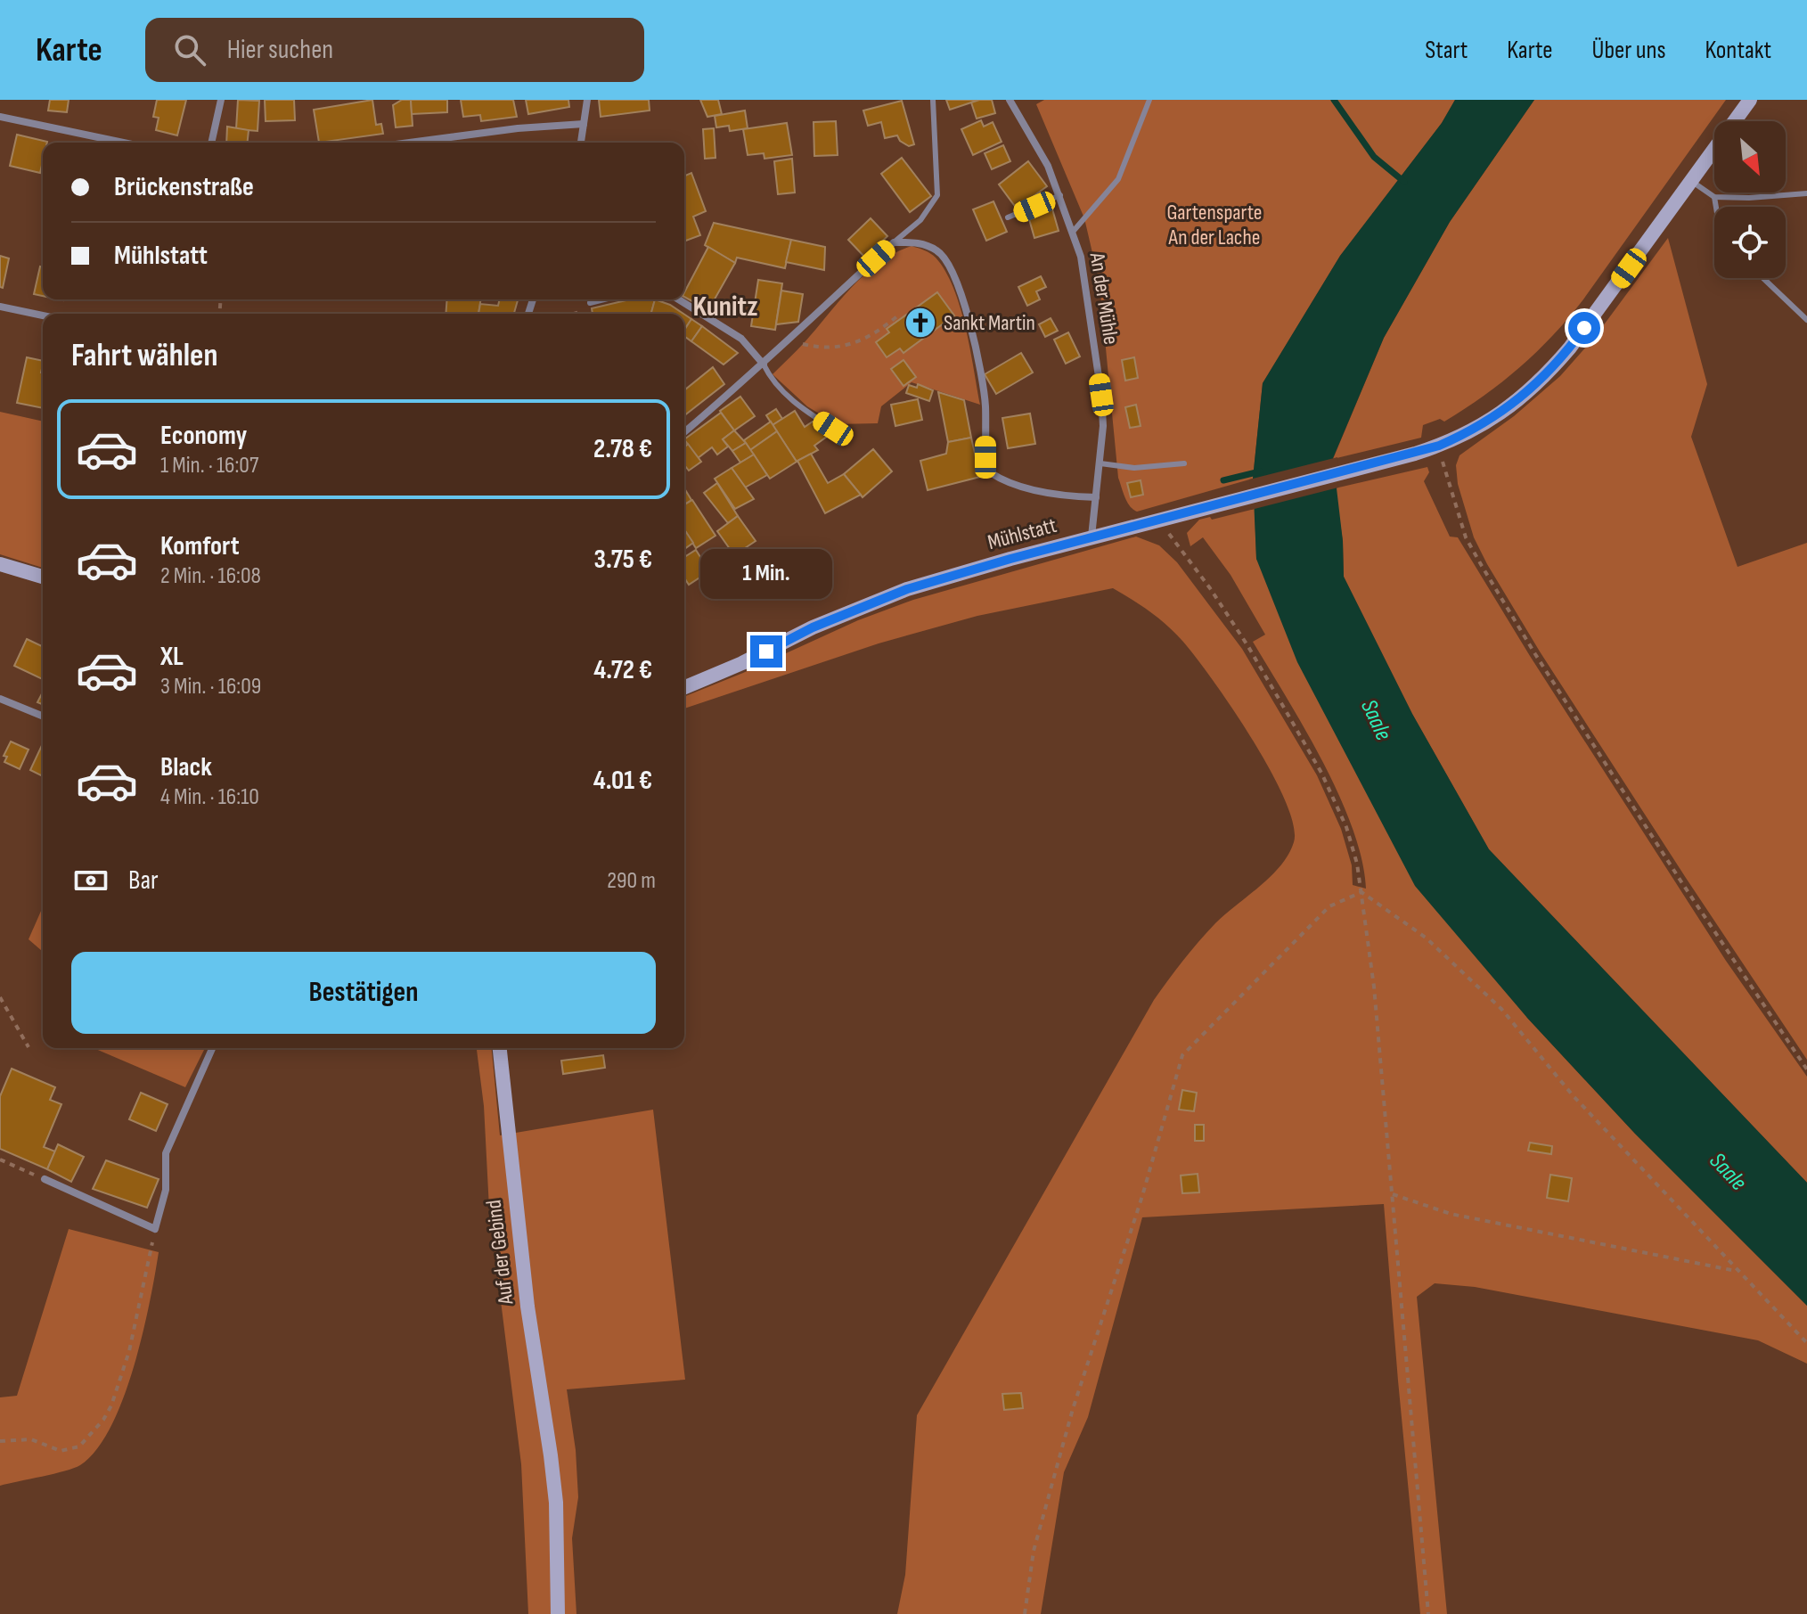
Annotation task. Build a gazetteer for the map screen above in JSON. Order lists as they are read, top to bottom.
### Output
{
  "streets": {
    "street": ["An der Mühle", "Mühlstatt", "Auf der Gebind"]
  },
  "crossings": [
    ["An der Mühle", "Mühlstatt"]
  ],
  "districts": ["Kunitz"],
  "water": ["Saale"],
  "parks": ["Gartensparte An der Lache"],
  "places": {
    "church": ["Sankt Martin"]
  },
  "north": "bottom right",
  "page": {
    "header": "Karte",
    "search": "Hier suchen",
    "nav": [
      "Start",
      "Karte",
      "Über uns",
      "Kontakt"
    ],
    "banner": ["Brückenstraße", "Mühlstatt"],
    "heading": "Fahrt wählen",
    "list": [
      {
        "name": "Economy",
        "note": "1 Min. · 16:07",
        "value": "2.78 €"
      },
      {
        "name": "Komfort",
        "note": "2 Min. · 16:08",
        "value": "3.75 €"
      },
      {
        "name": "XL",
        "note": "3 Min. · 16:09",
        "value": "4.72 €"
      },
      {
        "name": "Black",
        "note": "4 Min. · 16:10",
        "value": "4.01 €"
      }
    ],
    "bubble": "1 Min.",
    "pay": ["Bar", "290 m"],
    "buttons": "Bestätigen"
  }
}
